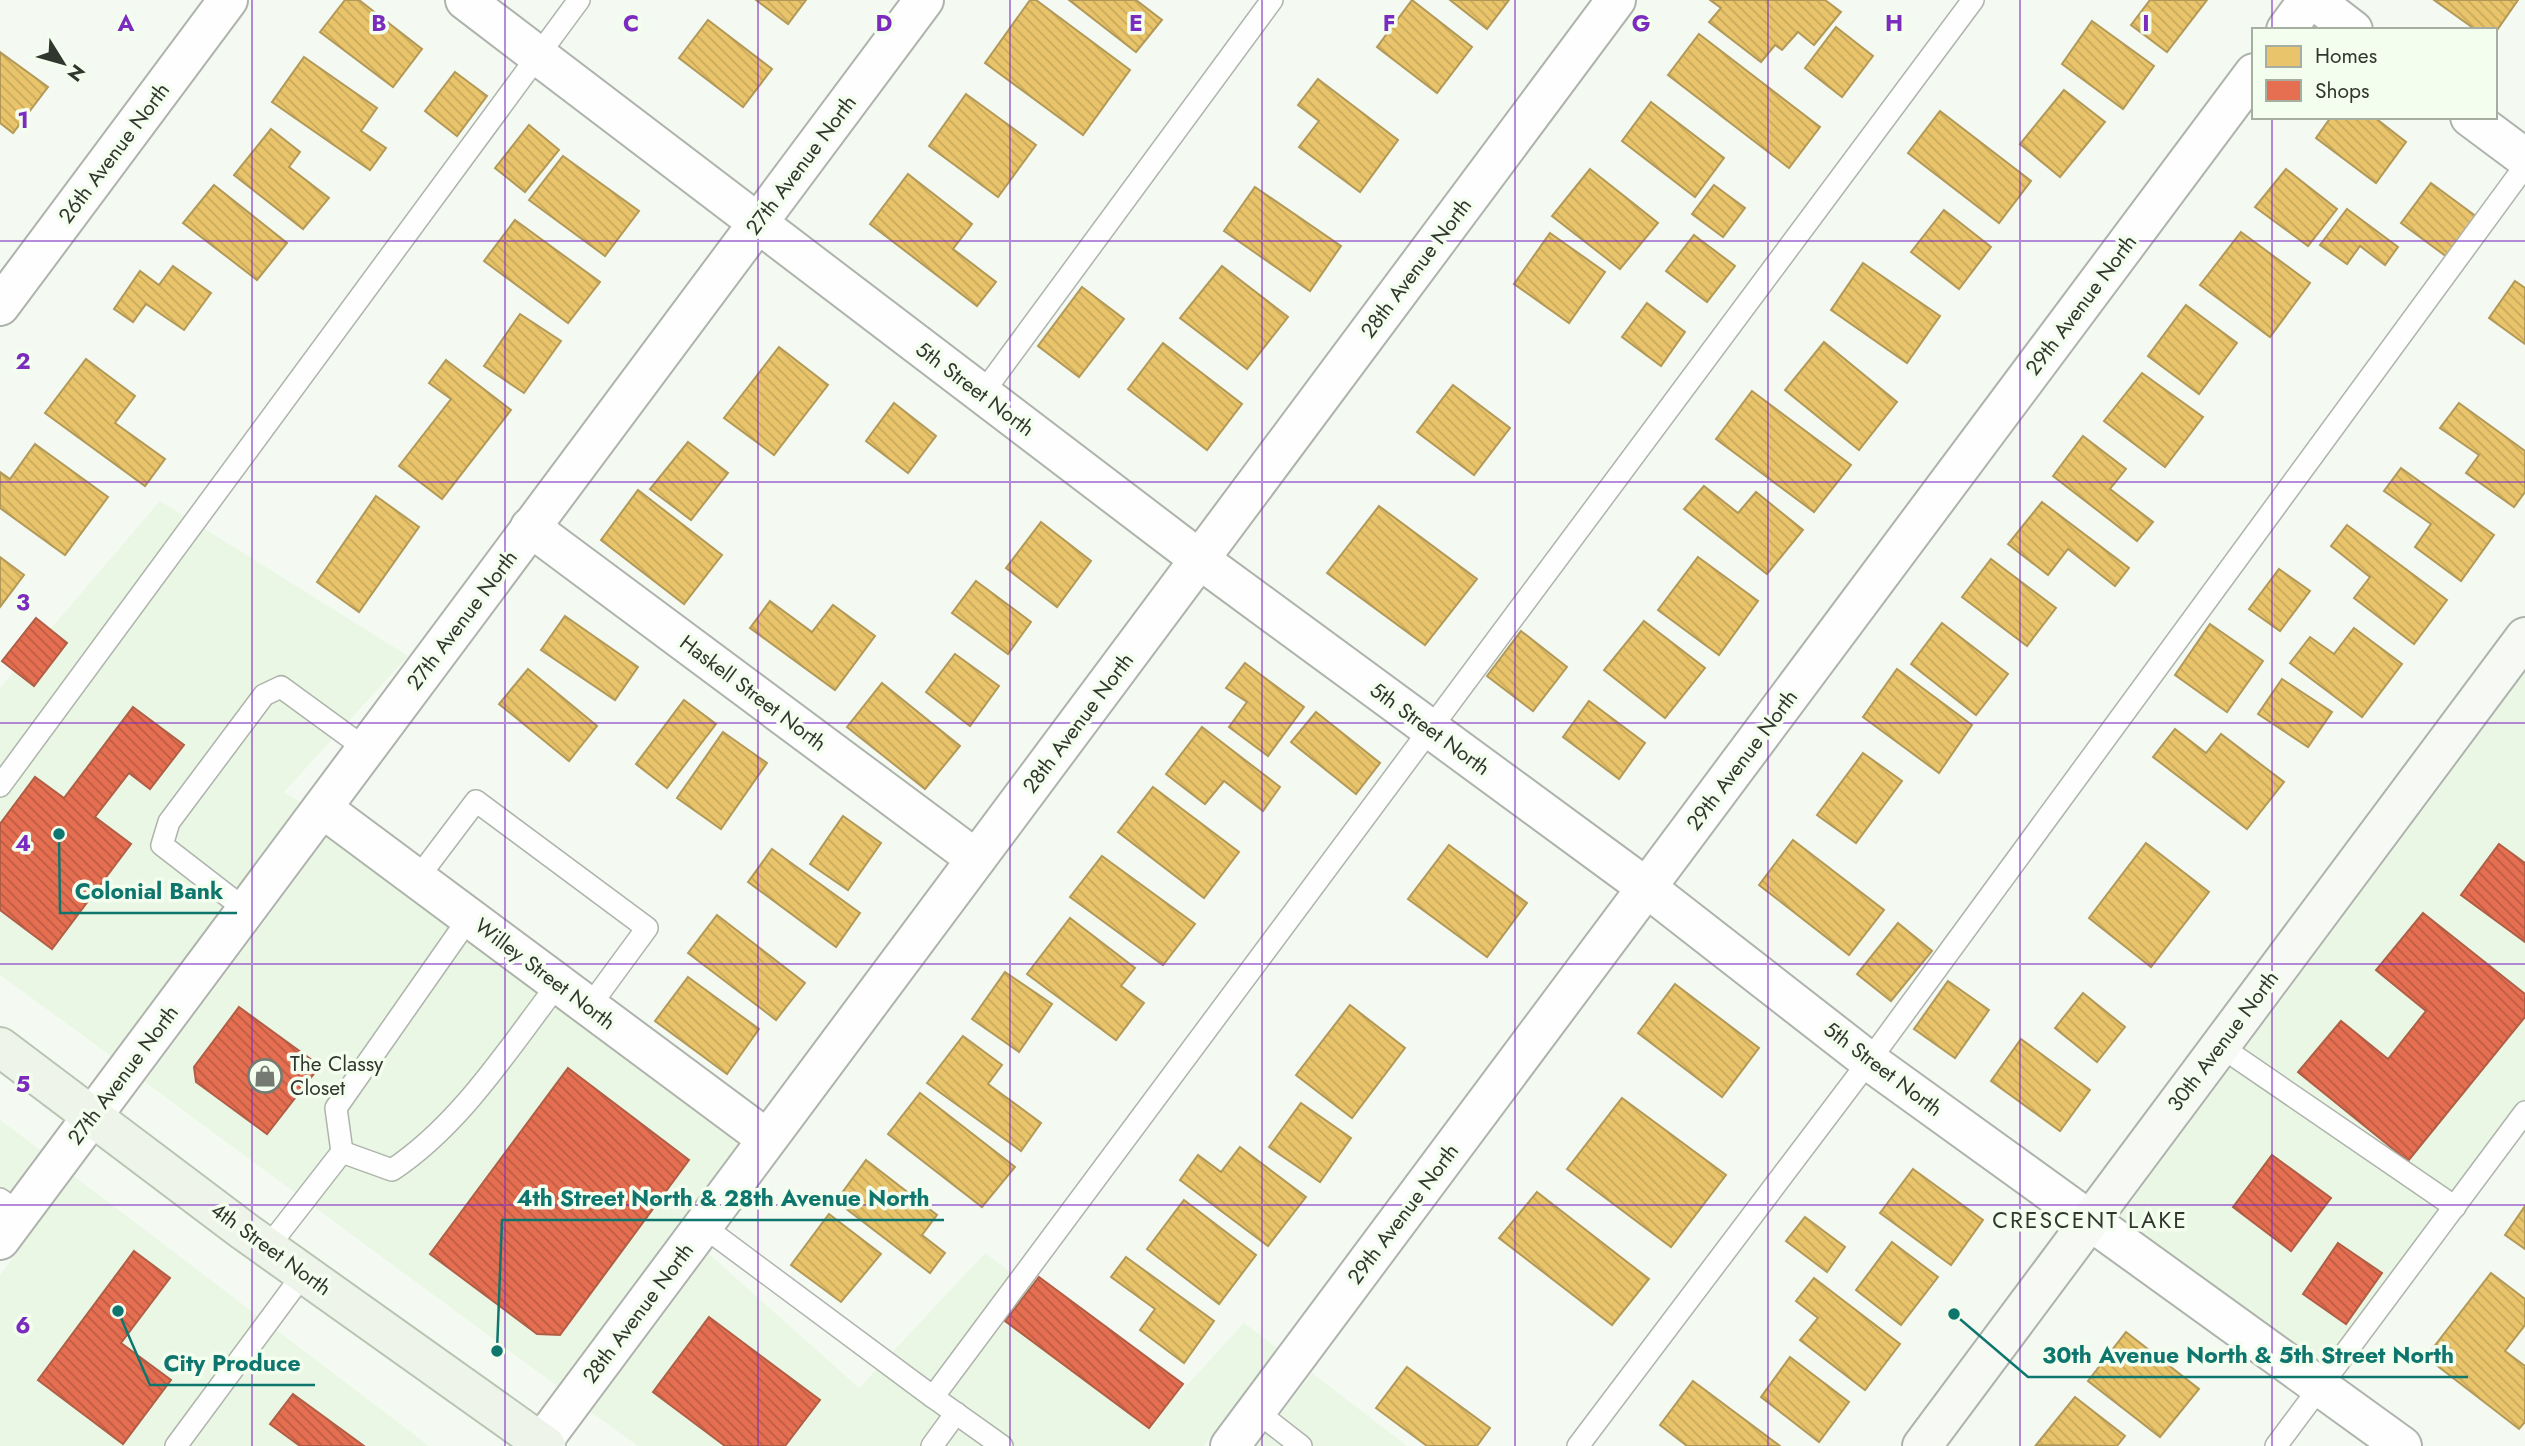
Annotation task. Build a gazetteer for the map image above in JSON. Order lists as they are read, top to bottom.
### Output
{
  "streets": {
    "main road": ["4th Street North"],
    "street": [
      "26th Avenue North",
      "27th Avenue North",
      "28th Avenue North",
      "29th Avenue North",
      "5th Street North",
      "Haskell Street North",
      "Willey Street North",
      "30th Avenue North"
    ]
  },
  "crossings": [
    ["27th Avenue North", "5th Street North"],
    ["27th Avenue North", "Haskell Street North"],
    ["27th Avenue North", "Willey Street North"],
    ["27th Avenue North", "4th Street North"],
    ["28th Avenue North", "5th Street North"],
    ["28th Avenue North", "Haskell Street North"],
    ["28th Avenue North", "Willey Street North"],
    ["28th Avenue North", "4th Street North"],
    ["29th Avenue North", "5th Street North"],
    ["5th Street North", "30th Avenue North"]
  ],
  "districts": ["CRESCENT LAKE"],
  "places": {
    "other": [
      "Colonial Bank",
      "City Produce",
      "30th Avenue North & 5th Street North",
      "4th Street North & 28th Avenue North"
    ],
    "shop": ["The Classy Closet"]
  },
  "legend": ["Homes", "Shops"],
  "north": "bottom right",
  "grid": {
    "columns": [
      "A",
      "B",
      "C",
      "D",
      "E",
      "F",
      "G",
      "H",
      "I"
    ],
    "rows": [
      "1",
      "2",
      "3",
      "4",
      "5",
      "6"
    ]
  }
}
